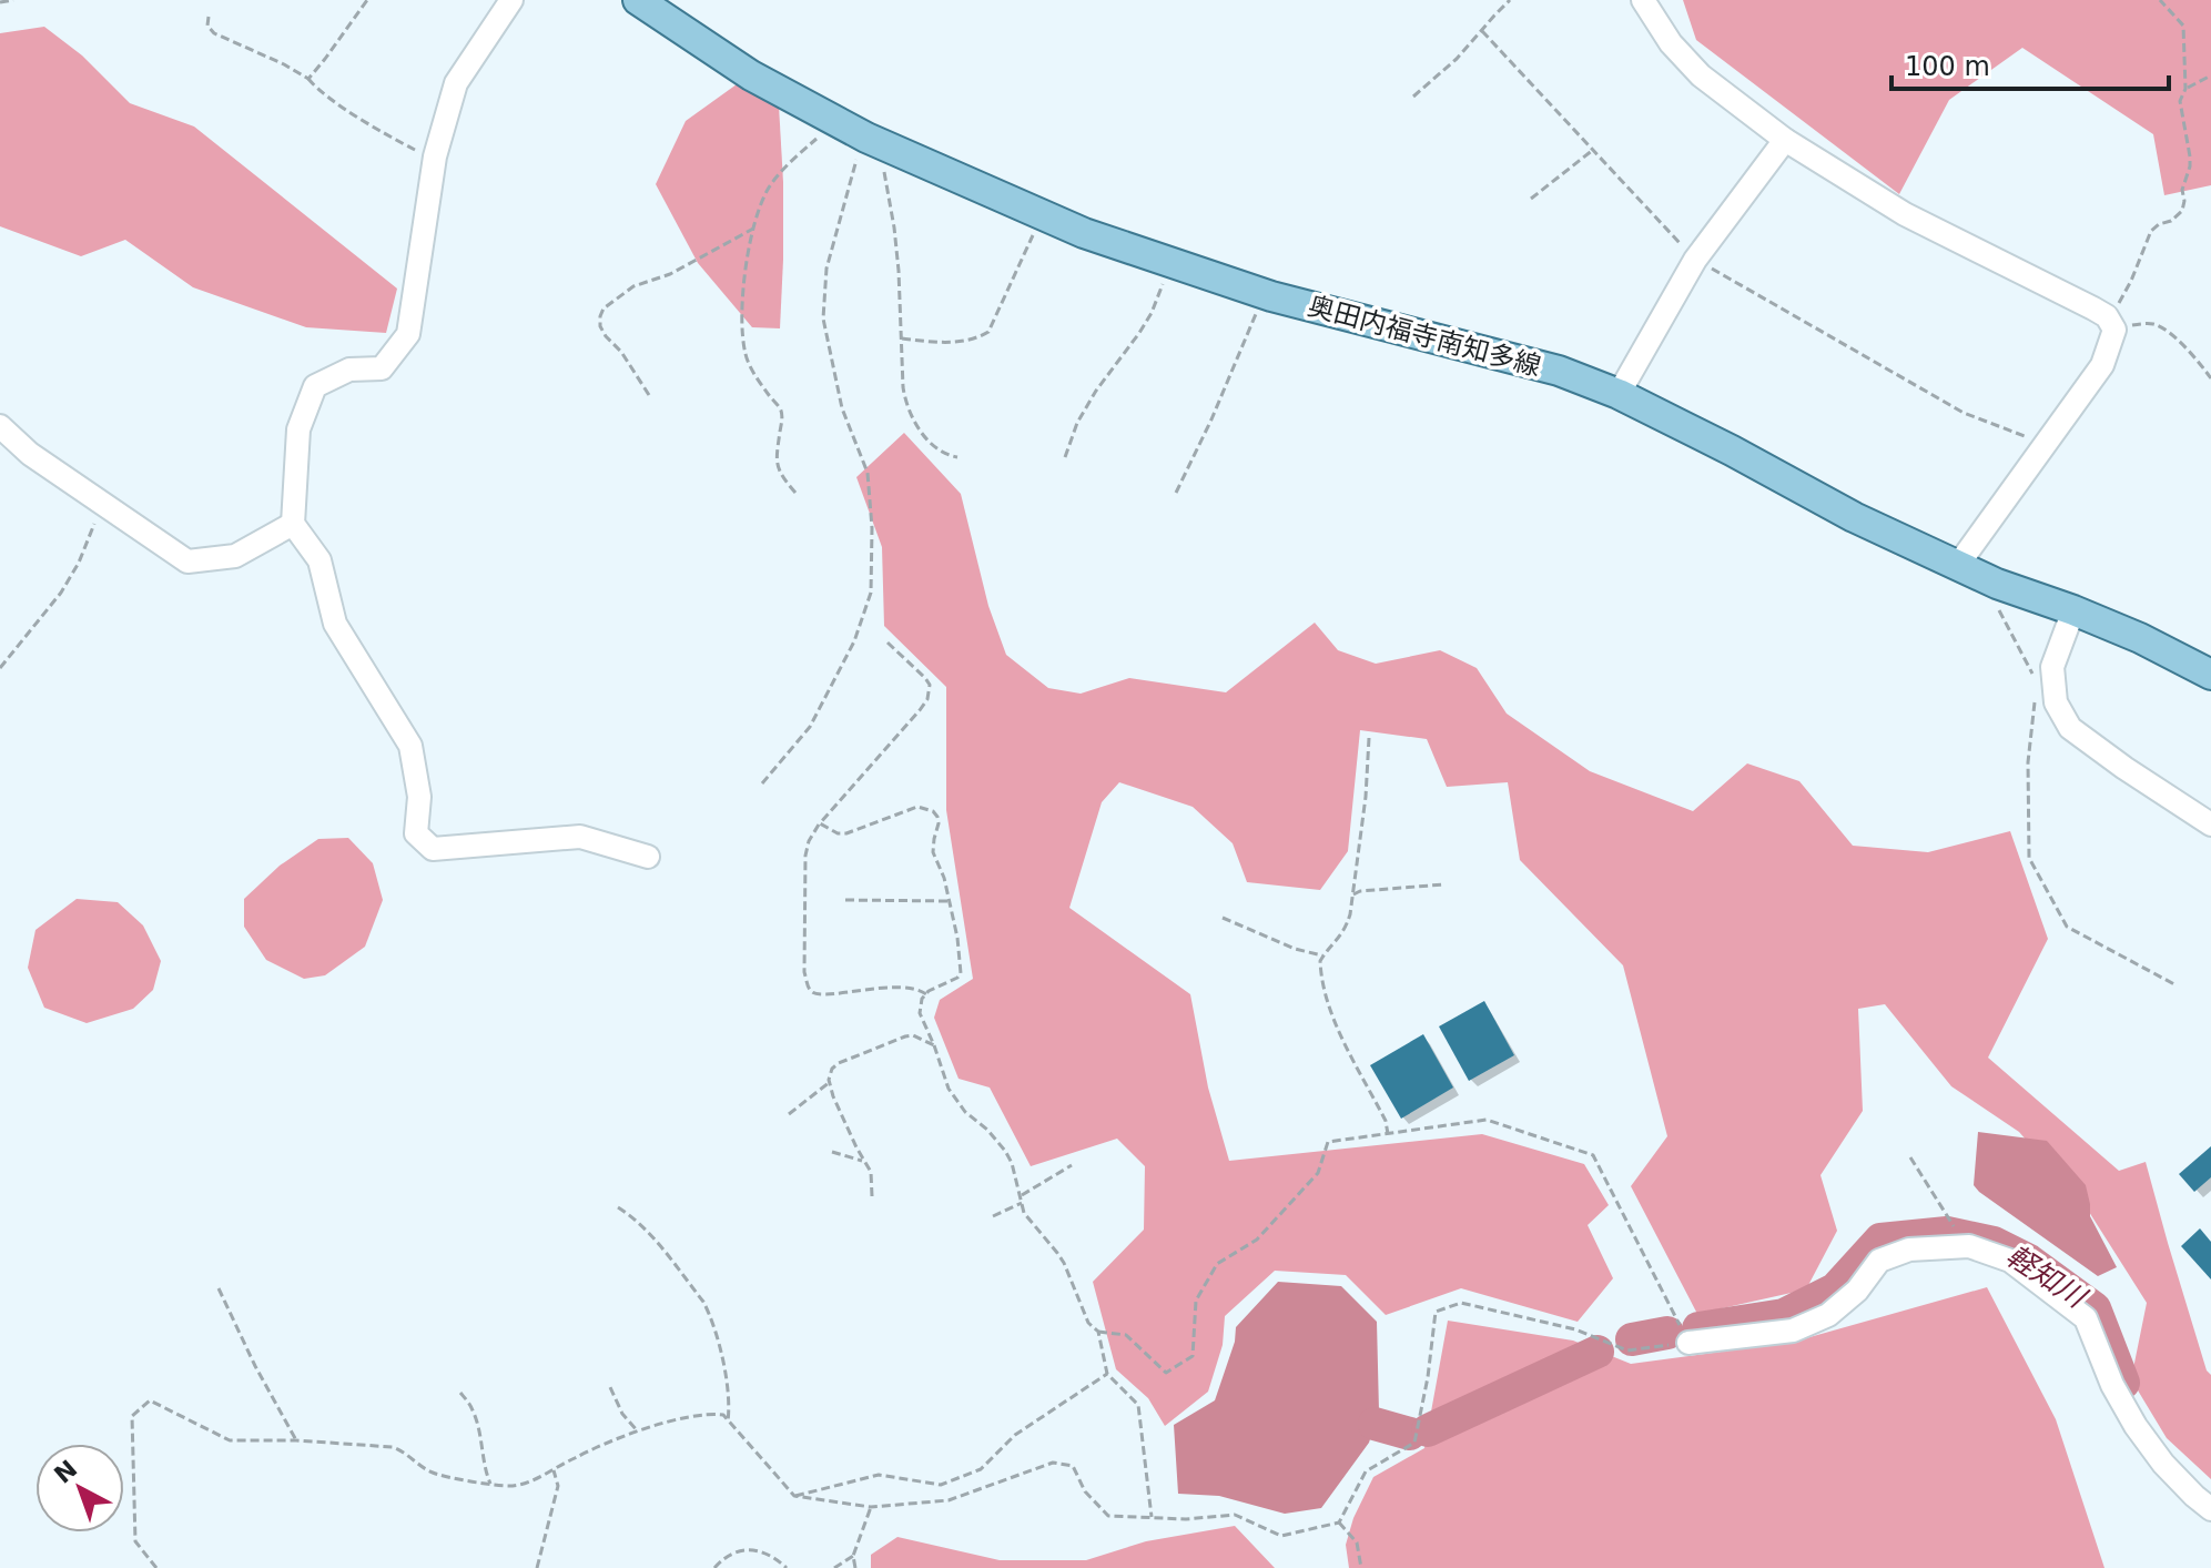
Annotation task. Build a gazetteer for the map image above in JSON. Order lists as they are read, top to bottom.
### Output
{
  "streets": {
    "main road": ["奥田内福寺南知多線"]
  },
  "water": ["軽知川"],
  "scale_bar": "100 m",
  "north": "top left"
}
